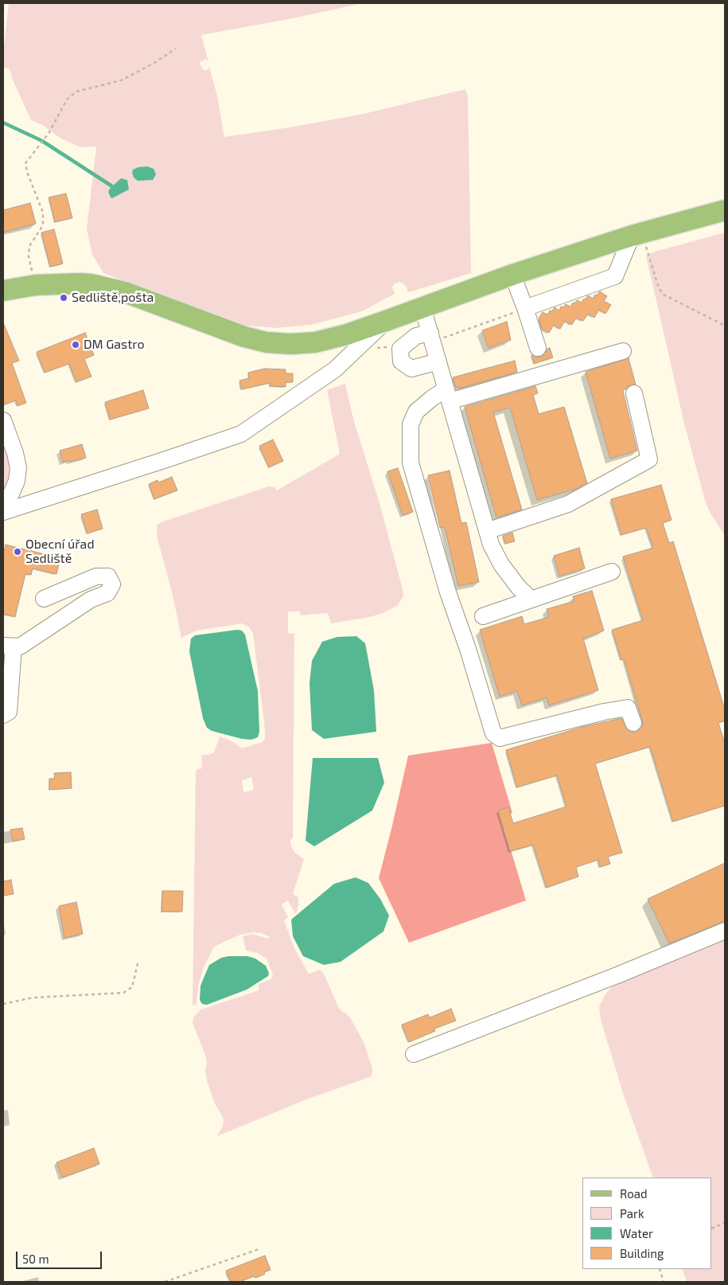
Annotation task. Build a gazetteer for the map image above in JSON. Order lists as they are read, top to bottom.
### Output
{
  "places": ["Sedliště,pošta", "DM Gastro", "Obecní úřad Sedliště"],
  "legend": [
    "Road",
    "Park",
    "Water",
    "Building"
  ],
  "scale_bar": "50 m"
}
